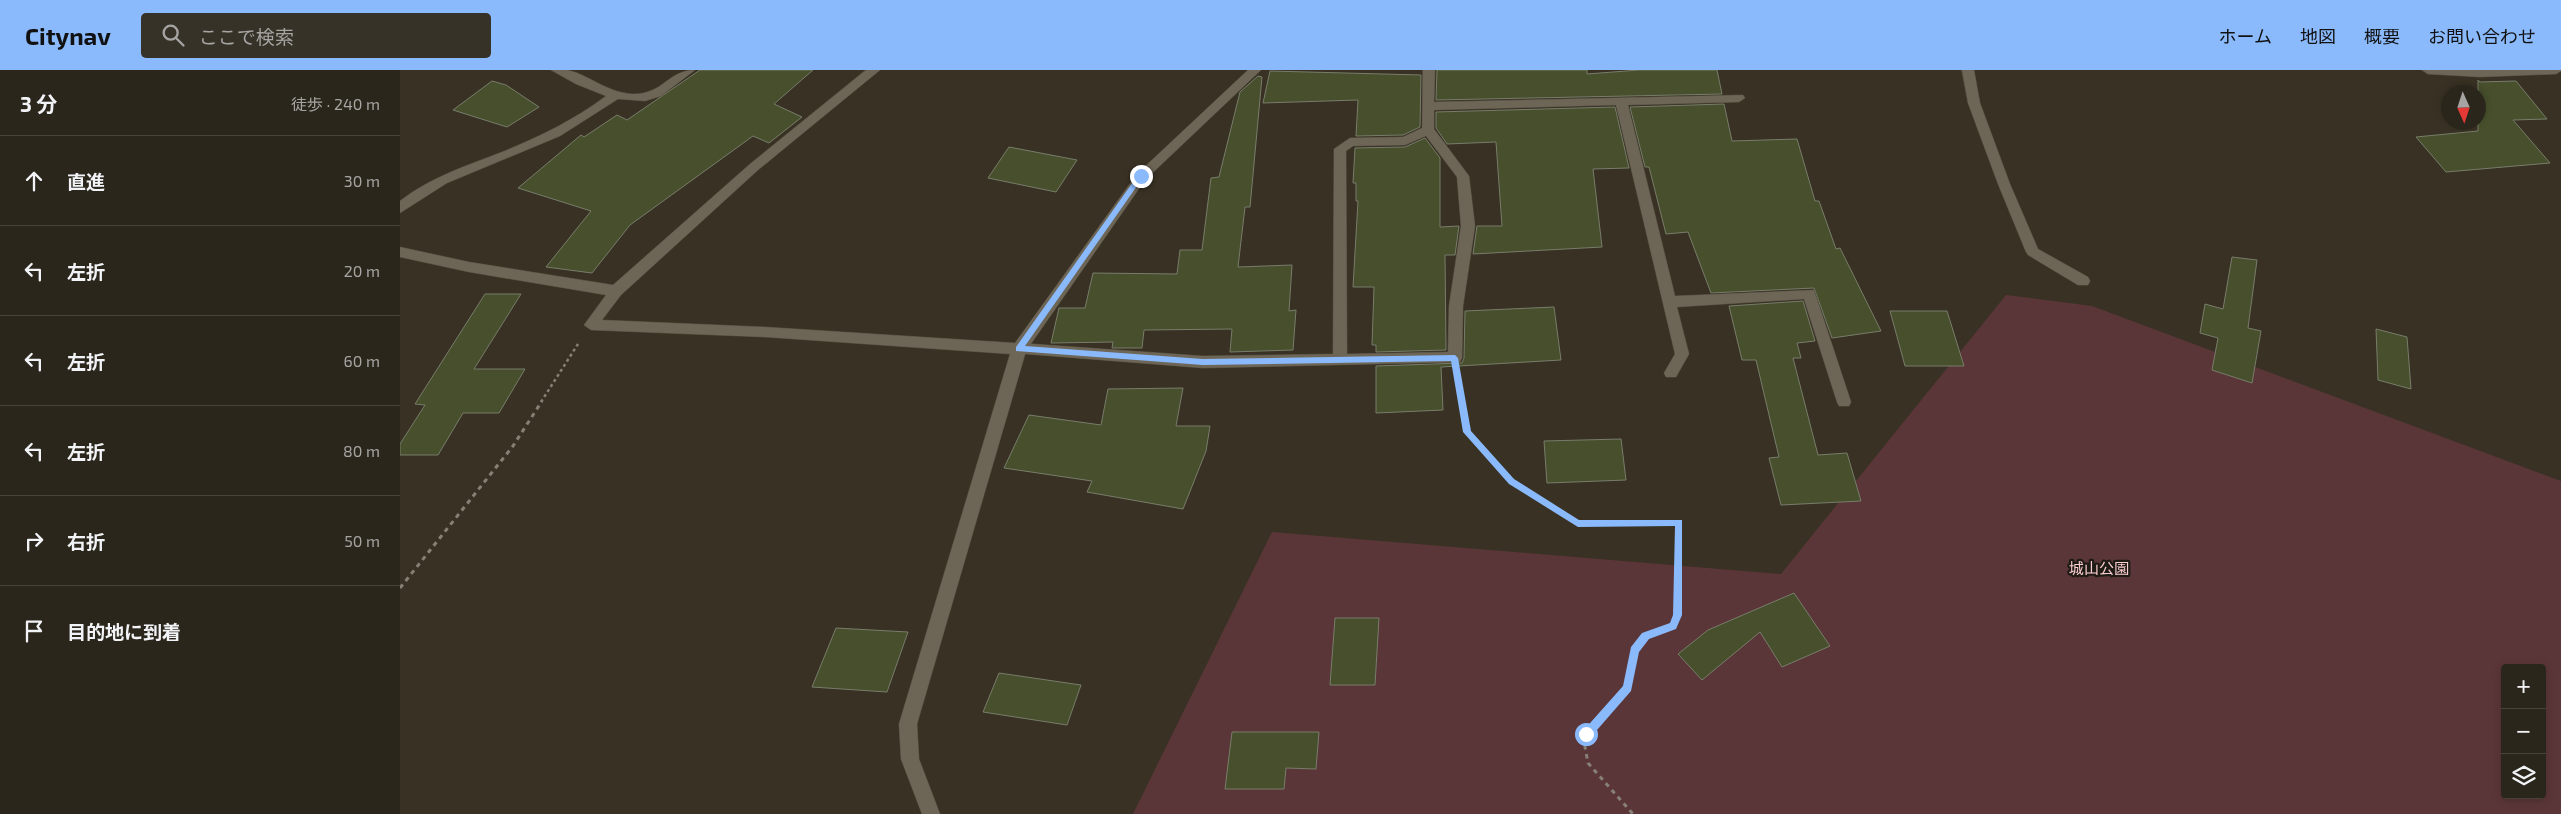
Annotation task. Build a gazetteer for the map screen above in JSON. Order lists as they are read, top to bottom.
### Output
{
  "parks": ["城山公園"],
  "north": "bottom",
  "page": {
    "header": "Citynav",
    "search": "ここで検索",
    "nav": [
      "ホーム",
      "地図",
      "概要",
      "お問い合わせ"
    ],
    "heading": ["3 分", "徒歩 · 240 m"],
    "list": [
      ["直進", "30 m"],
      ["左折", "20 m"],
      ["左折", "60 m"],
      ["左折", "80 m"],
      ["右折", "50 m"],
      "目的地に到着"
    ],
    "map_buttons": ["+", "−"]
  }
}
